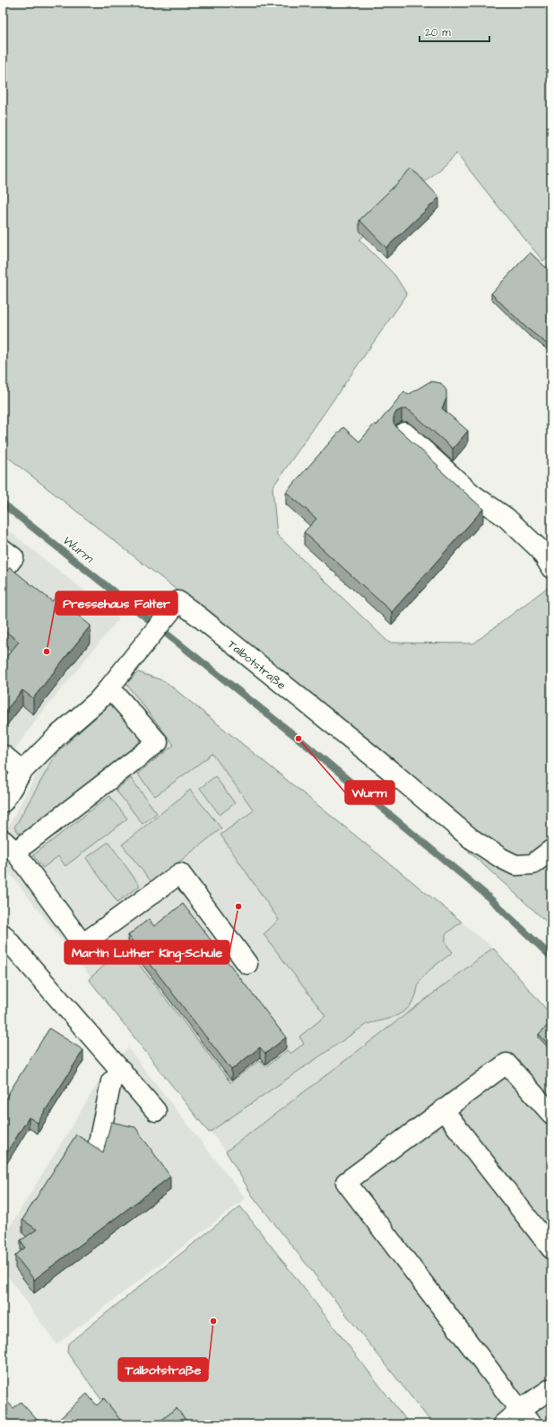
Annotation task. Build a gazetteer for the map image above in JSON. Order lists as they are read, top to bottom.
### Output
{
  "streets": {
    "street": ["Talbotstraße"]
  },
  "water": ["Wurm"],
  "places": [
    "Pressehaus Falter",
    "Wurm",
    "Martin Luther King-Schule",
    "Talbotstraße"
  ],
  "scale_bar": "20 m"
}
